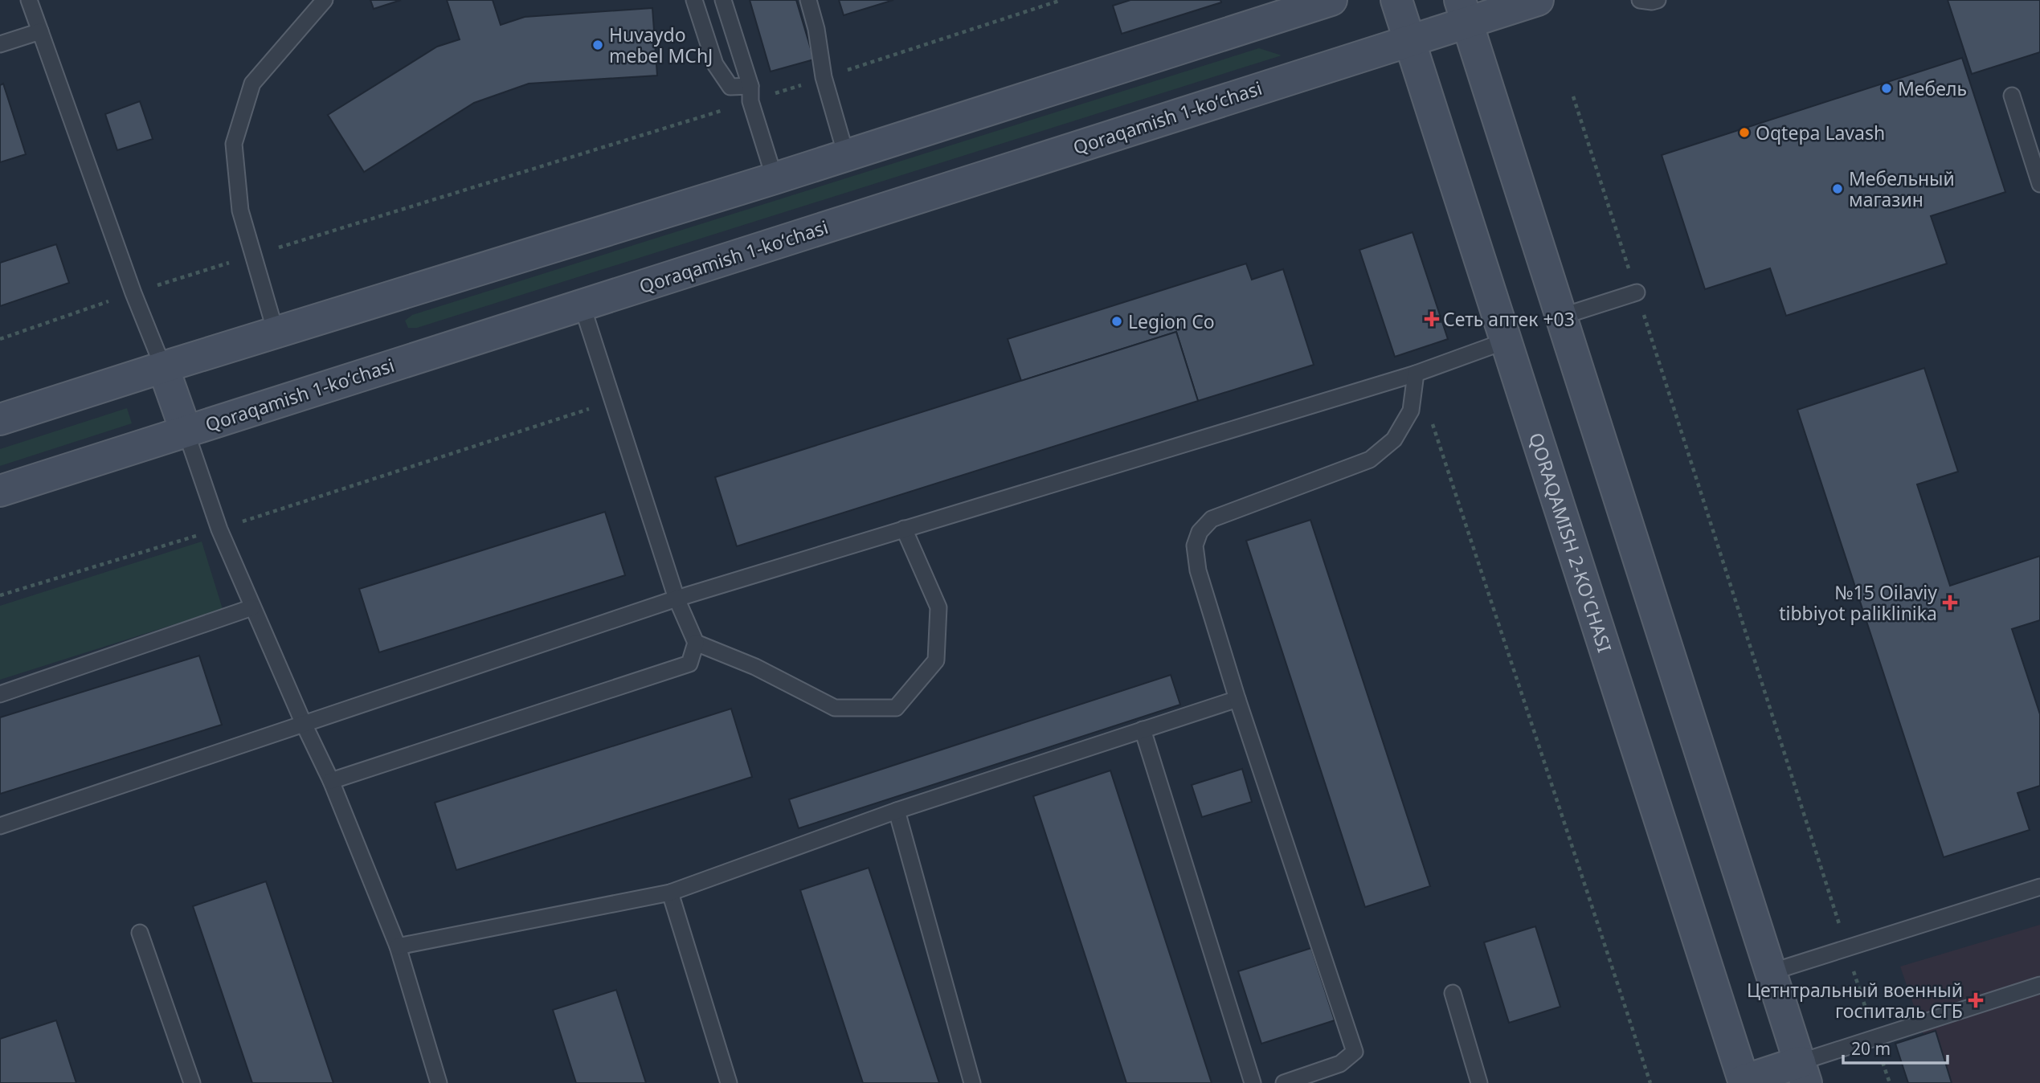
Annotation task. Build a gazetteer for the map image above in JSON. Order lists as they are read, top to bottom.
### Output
{
  "streets": {
    "main road": ["Qoraqamish 1-koʻchasi", "QORAQAMISH 2-KO'CHASI"]
  },
  "crossings": [
    ["Qoraqamish 1-koʻchasi", "QORAQAMISH 2-KO'CHASI"]
  ],
  "places": {
    "other": [
      "Huvaydo mebel MChJ",
      "Мебель",
      "Oqtepa Lavash",
      "Мебельный магазин",
      "Legion Co"
    ],
    "health": ["Сеть аптек +03", "№15 Oilaviy tibbiyot paliklinika", "Цетнтральный военный госпиталь СГБ"]
  },
  "scale_bar": "20 m"
}
